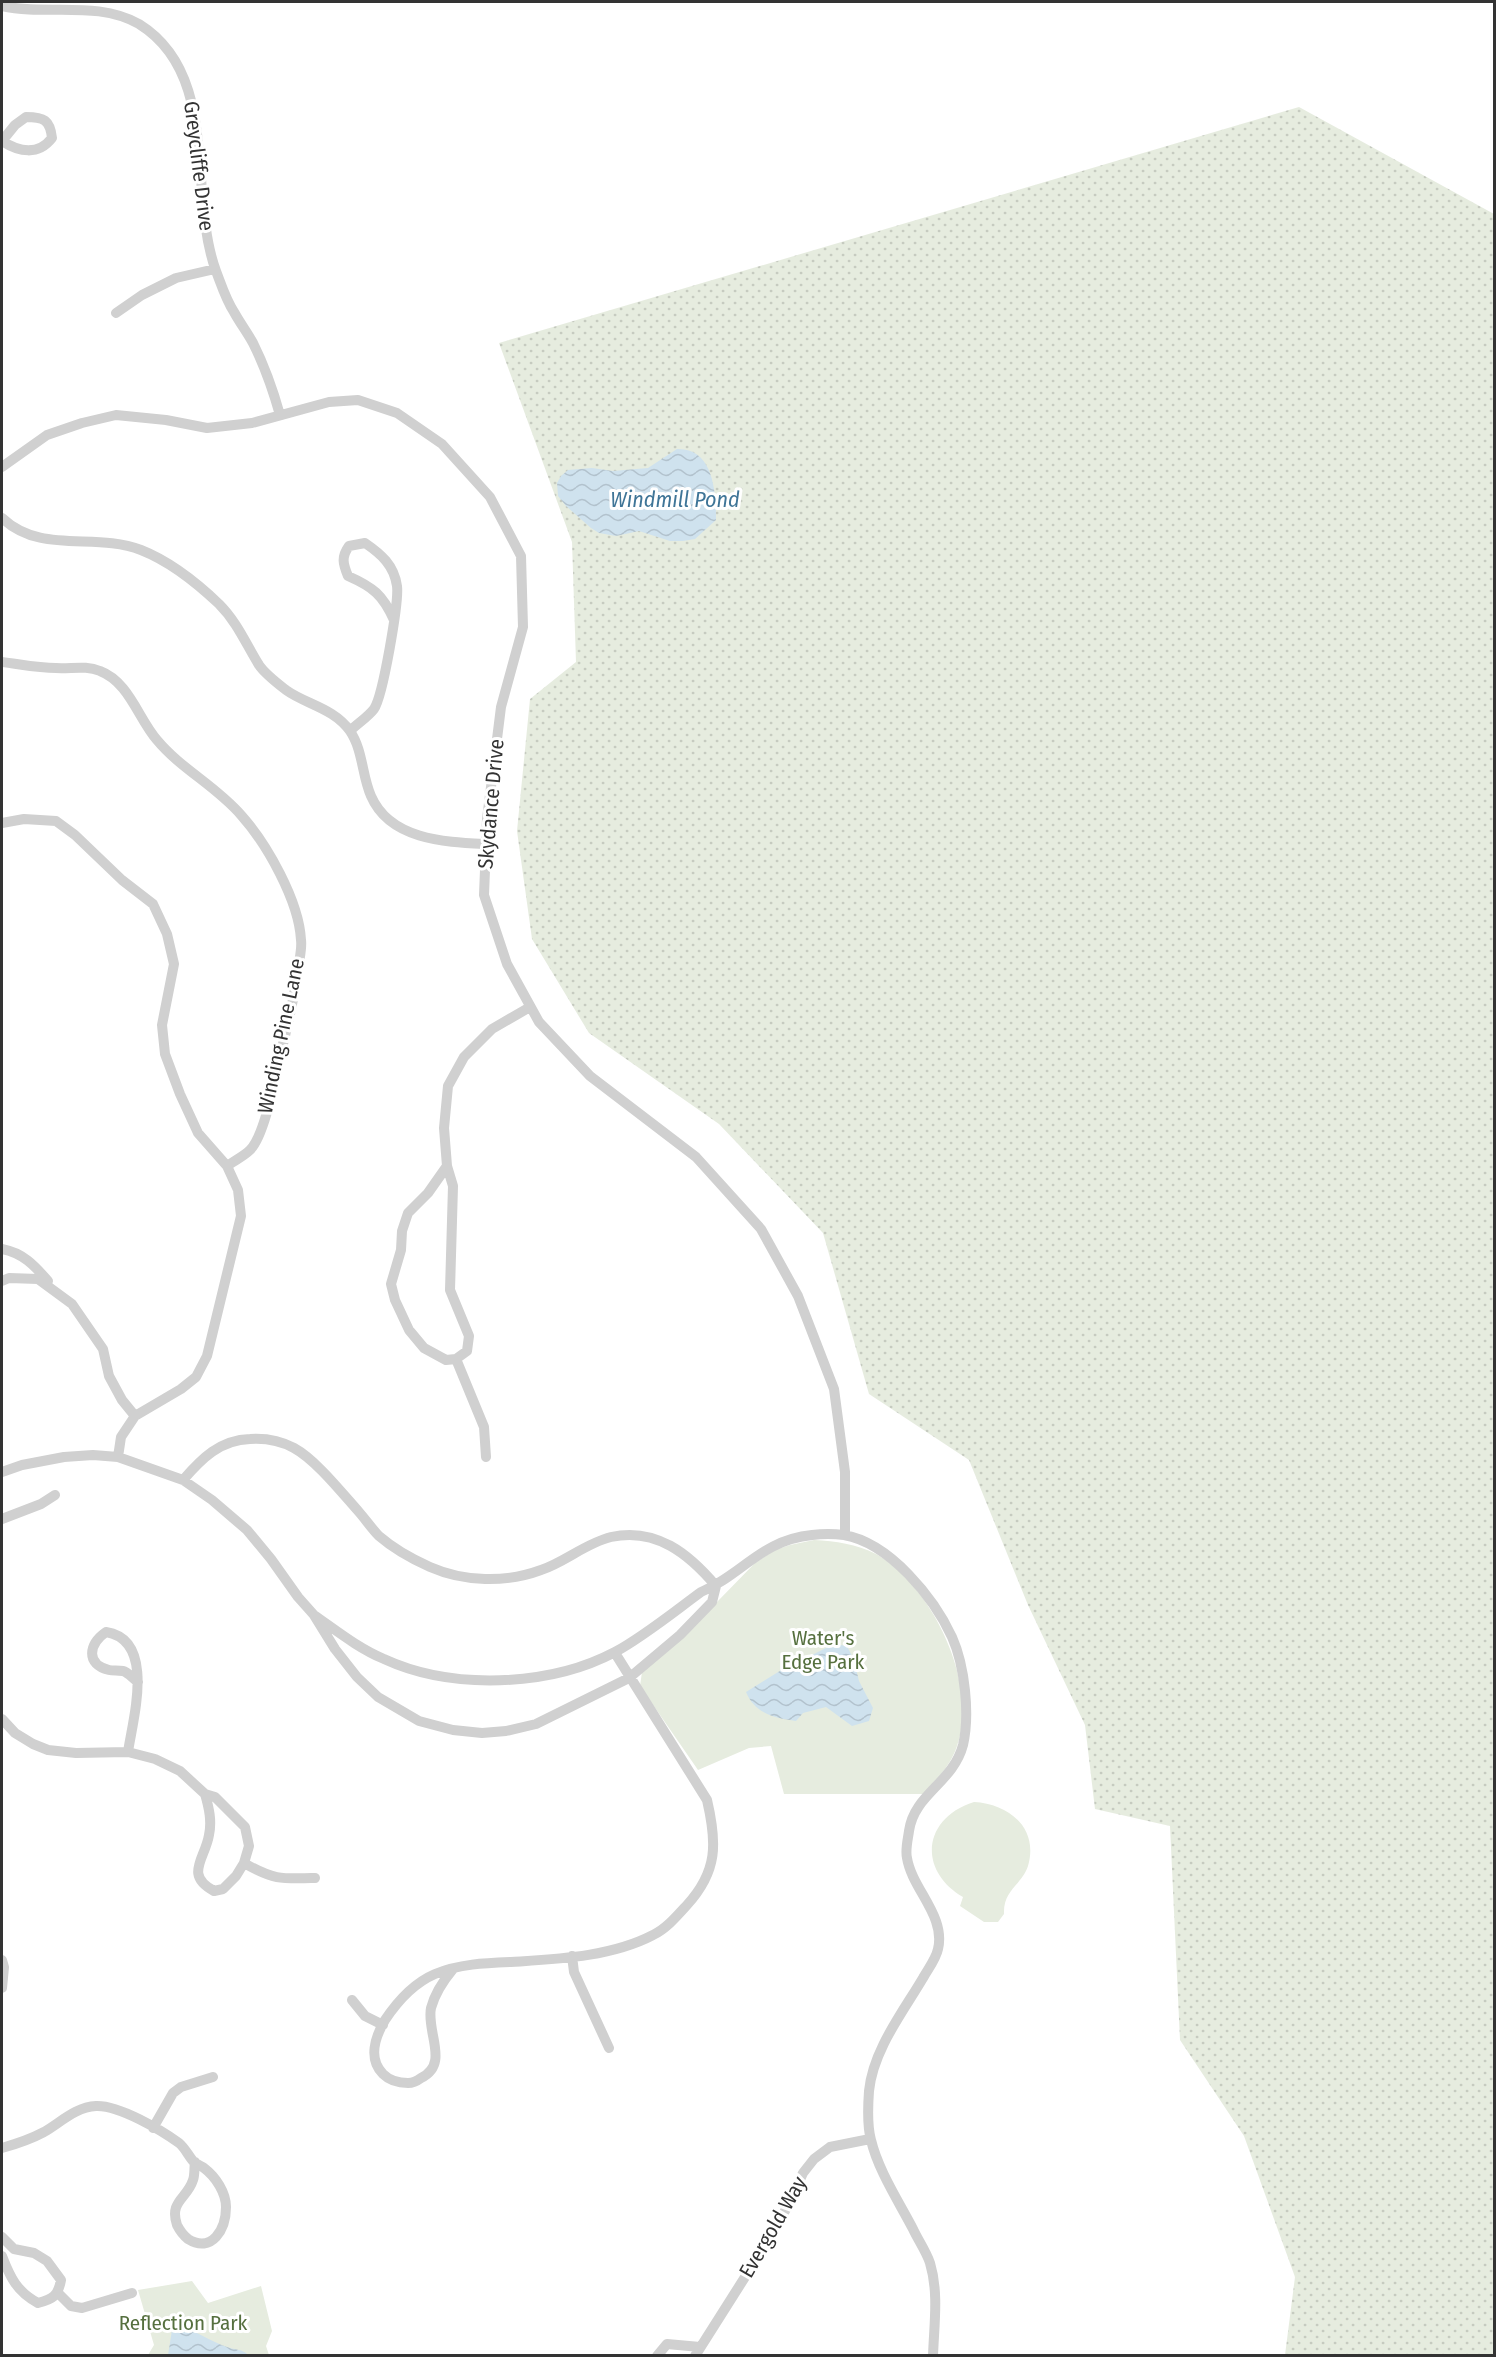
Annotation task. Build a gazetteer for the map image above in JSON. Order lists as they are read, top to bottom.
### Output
{
  "streets": {
    "street": [
      "Greycliffe Drive",
      "Skydance Drive",
      "Winding Pine Lane",
      "Evergold Way"
    ]
  },
  "crossings": [
    ["Greycliffe Drive", "Skydance Drive"]
  ],
  "water": ["Windmill Pond"],
  "parks": ["Water's Edge Park", "Reflection Park"]
}
